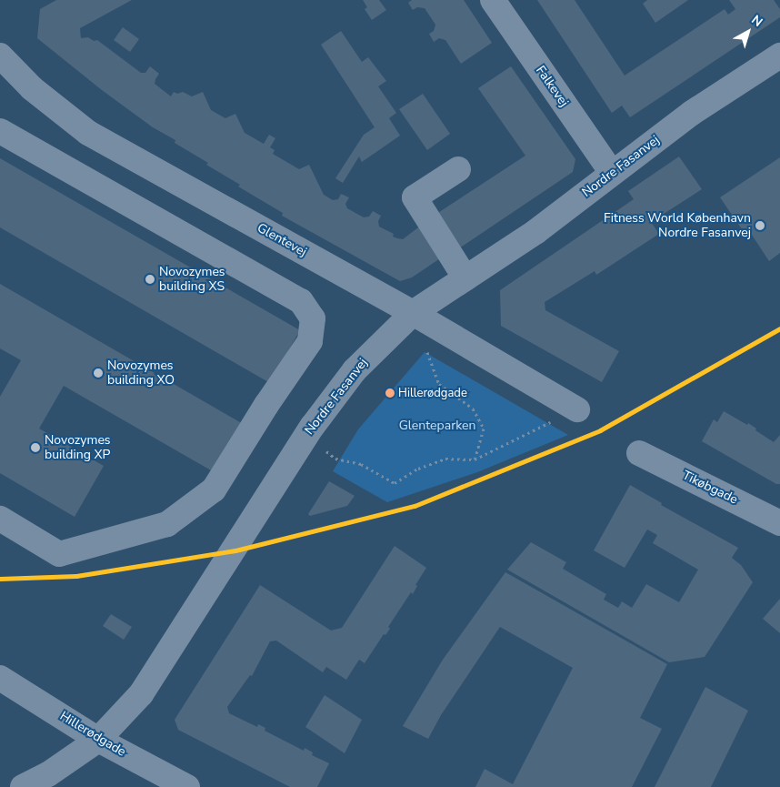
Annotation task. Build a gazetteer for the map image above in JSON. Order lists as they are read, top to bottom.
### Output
{
  "streets": {
    "street": [
      "Falkevej",
      "Nordre Fasanvej",
      "Glentevej",
      "Tikøbgade",
      "Hillerødgade"
    ]
  },
  "crossings": [
    ["Falkevej", "Nordre Fasanvej"],
    ["Nordre Fasanvej", "Glentevej"],
    ["Nordre Fasanvej", "Hillerødgade"]
  ],
  "parks": ["Glenteparken"],
  "places": [
    "Fitness World København Nordre Fasanvej",
    "Novozymes building XS",
    "Novozymes building XO",
    "Hillerødgade",
    "Novozymes building XP"
  ],
  "north": "top right"
}
